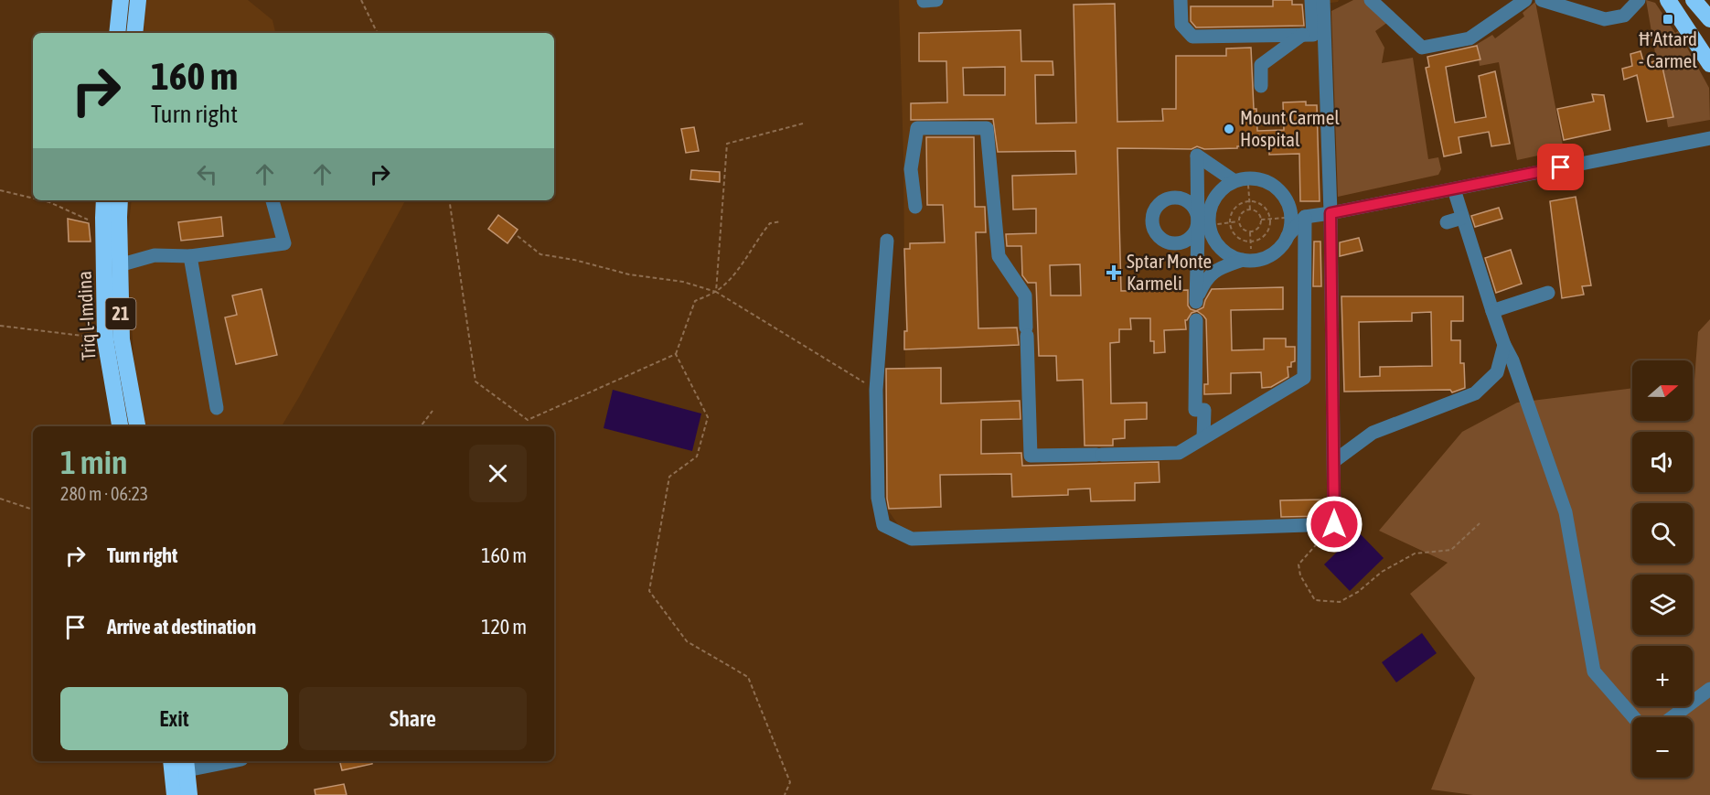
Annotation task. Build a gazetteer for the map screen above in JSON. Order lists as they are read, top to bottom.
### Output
{
  "streets": {
    "highway": ["21", "Triq l-Imdina"]
  },
  "places": {
    "transit": ["Ħ'Attard - Carmel"],
    "other": ["Mount Carmel Hospital"],
    "health": ["Sptar Monte Karmeli"]
  },
  "north": "right",
  "page": {
    "turn": ["160 m", "Turn right"],
    "map_buttons": ["+", "−"],
    "heading": ["1 min", "280 m · 06:23"],
    "list": [
      {
        "name": "Turn right",
        "value": "160 m"
      },
      {
        "name": "Arrive at destination",
        "value": "120 m"
      }
    ],
    "buttons": ["Exit", "Share"]
  }
}
